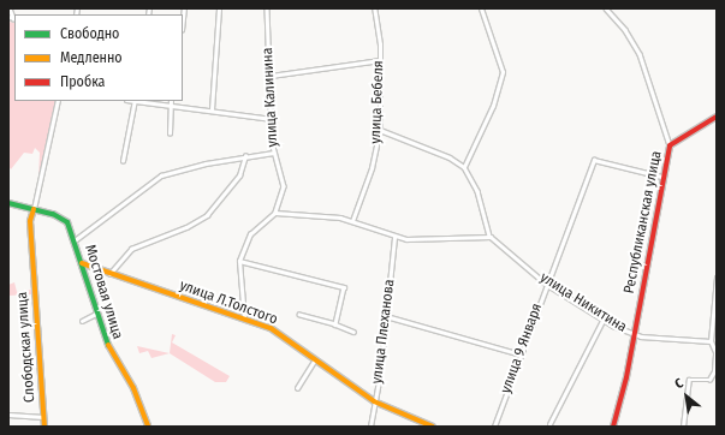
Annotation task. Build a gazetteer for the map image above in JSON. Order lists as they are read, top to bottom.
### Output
{
  "streets": {
    "street": [
      "улица Калинина",
      "улица Бебеля",
      "Республиканская улица",
      "Мостовая улица",
      "улица Л.Толстого",
      "улица Никитина",
      "улица Плеханова",
      "Слободская улица",
      "улица 9 Января"
    ]
  },
  "crossings": [
    ["Республиканская улица", "улица Никитина"],
    ["Республиканская улица", "улица 9 Января"],
    ["Мостовая улица", "улица Л.Толстого"],
    ["Мостовая улица", "Слободская улица"],
    ["улица Л.Толстого", "улица Плеханова"],
    ["улица Никитина", "улица 9 Января"]
  ],
  "legend": ["Свободно", "Медленно", "Пробка"],
  "north": "top left"
}
